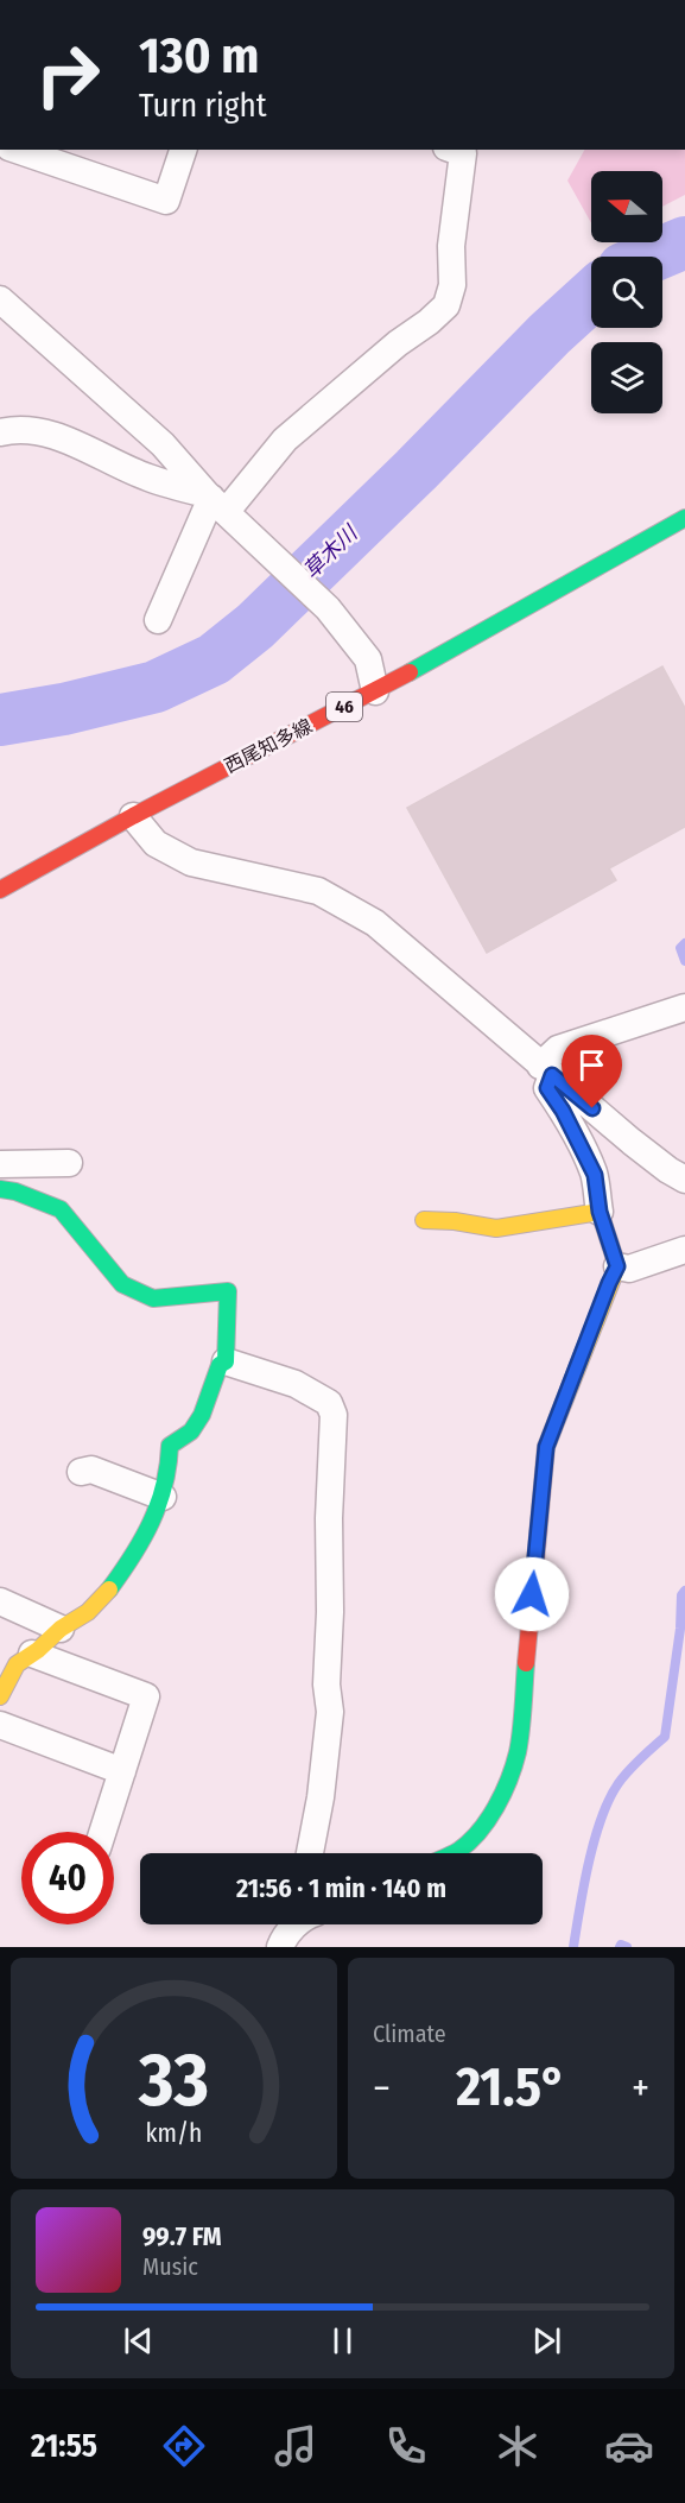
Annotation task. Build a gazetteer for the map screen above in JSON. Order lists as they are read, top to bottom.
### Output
{
  "streets": {
    "street": ["46", "西尾知多線"]
  },
  "water": ["草木川"],
  "north": "left",
  "page": {
    "turn": ["130 m", "Turn right"],
    "limit": "40",
    "trip": "21:56 · 1 min · 140 m",
    "tile": "Climate",
    "heat": ["−", "21.5°", "+"],
    "song": ["99.7 FM", "Music"],
    "tabs": "21:55",
    "gauge": ["33", "km/h"]
  }
}
